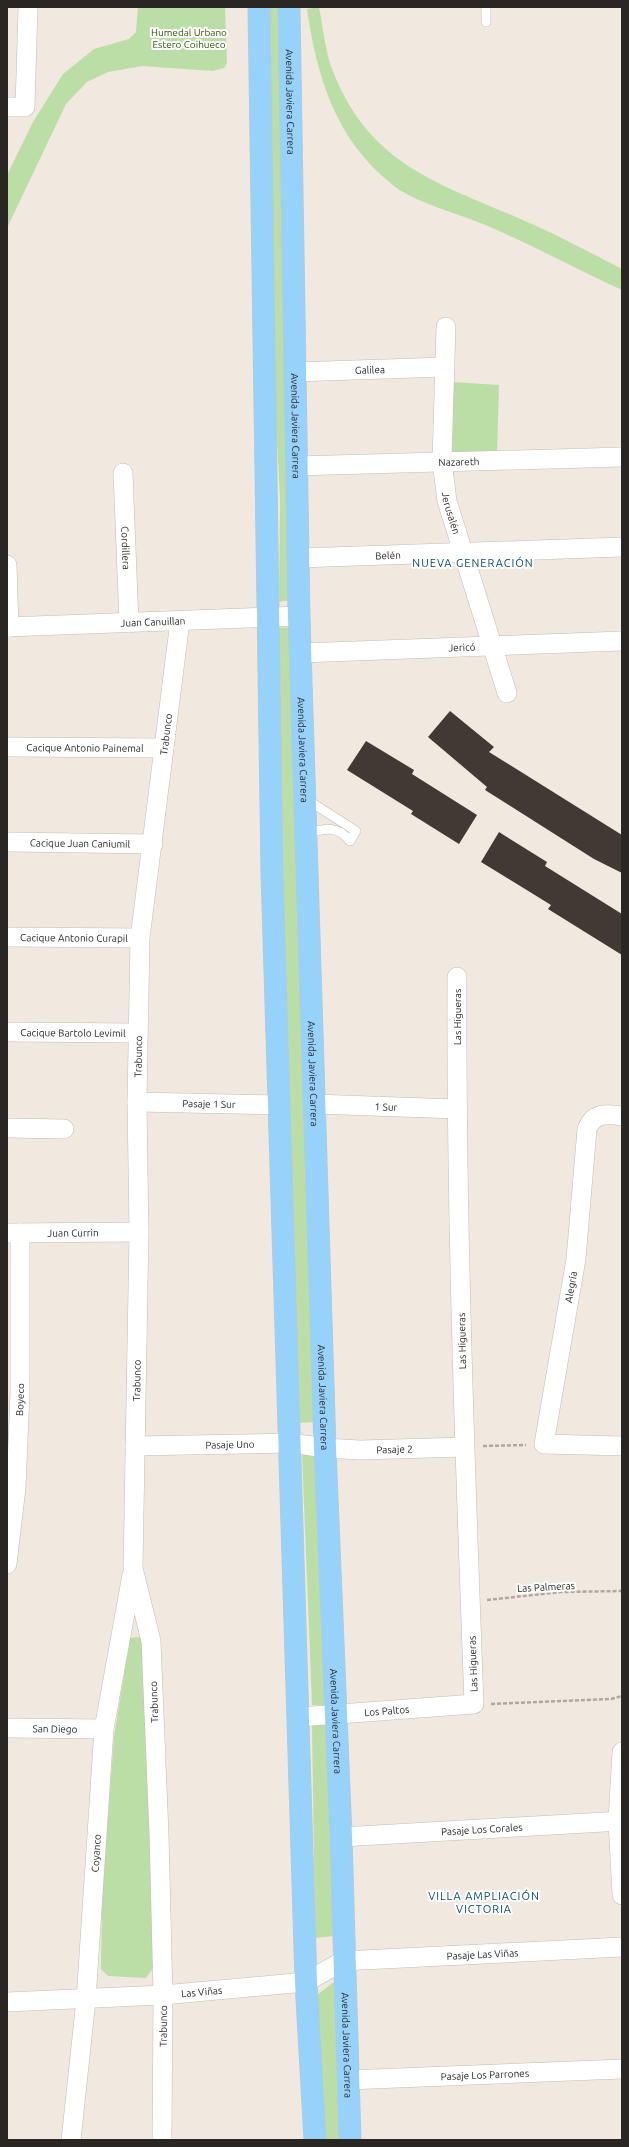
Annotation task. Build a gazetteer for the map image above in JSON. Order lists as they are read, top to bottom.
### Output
{
  "streets": {
    "main road": ["Avenida Javiera Carrera"],
    "street": [
      "Galilea",
      "Nazareth",
      "Jerusalén",
      "Cordillera",
      "Belén",
      "Juan Canuillan",
      "Jericó",
      "Trabunco",
      "Cacique Antonio Painemal",
      "Cacique Juan Caniumil",
      "Cacique Antonio Curapil",
      "Las Higueras",
      "Cacique Bartolo Levimil",
      "Pasaje 1 Sur",
      "1 Sur",
      "Juan Currin",
      "Alegría",
      "Boyeco",
      "Pasaje Uno",
      "Pasaje 2",
      "Los Paltos",
      "San Diego",
      "Pasaje Los Corales",
      "Coyanco",
      "Pasaje Las Viñas",
      "Las Viñas",
      "Pasaje Los Parrones"
    ],
    "path": ["Las Palmeras"]
  },
  "crossings": [
    ["Avenida Javiera Carrera", "Galilea"],
    ["Avenida Javiera Carrera", "Nazareth"],
    ["Avenida Javiera Carrera", "Belén"],
    ["Avenida Javiera Carrera", "Juan Canuillan"],
    ["Avenida Javiera Carrera", "Jericó"],
    ["Avenida Javiera Carrera", "1 Sur"],
    ["Avenida Javiera Carrera", "Pasaje Uno"],
    ["Avenida Javiera Carrera", "Pasaje 2"],
    ["Avenida Javiera Carrera", "Los Paltos"],
    ["Avenida Javiera Carrera", "Pasaje Los Corales"],
    ["Avenida Javiera Carrera", "Pasaje Las Viñas"],
    ["Avenida Javiera Carrera", "Las Viñas"],
    ["Avenida Javiera Carrera", "Pasaje Los Parrones"],
    ["Galilea", "Jerusalén"],
    ["Nazareth", "Jerusalén"],
    ["Jerusalén", "Belén"],
    ["Jerusalén", "Jericó"],
    ["Cordillera", "Juan Canuillan"],
    ["Juan Canuillan", "Trabunco"],
    ["Trabunco", "Cacique Antonio Painemal"],
    ["Trabunco", "Cacique Juan Caniumil"],
    ["Trabunco", "Cacique Antonio Curapil"],
    ["Trabunco", "Cacique Bartolo Levimil"],
    ["Trabunco", "Pasaje 1 Sur"],
    ["Trabunco", "Juan Currin"],
    ["Trabunco", "Pasaje Uno"],
    ["Trabunco", "Coyanco"],
    ["Trabunco", "Las Viñas"],
    ["Las Higueras", "1 Sur"],
    ["Las Higueras", "Pasaje 2"],
    ["Las Higueras", "Las Palmeras"],
    ["Las Higueras", "Los Paltos"],
    ["Juan Currin", "Boyeco"],
    ["Pasaje Uno", "Pasaje 2"],
    ["San Diego", "Coyanco"],
    ["Coyanco", "Las Viñas"],
    ["Pasaje Las Viñas", "Las Viñas"]
  ],
  "districts": ["NUEVA GENERACIÓN", "VILLA AMPLIACIÓN VICTORIA"],
  "parks": ["Humedal Urbano Estero Coihueco"]
}
